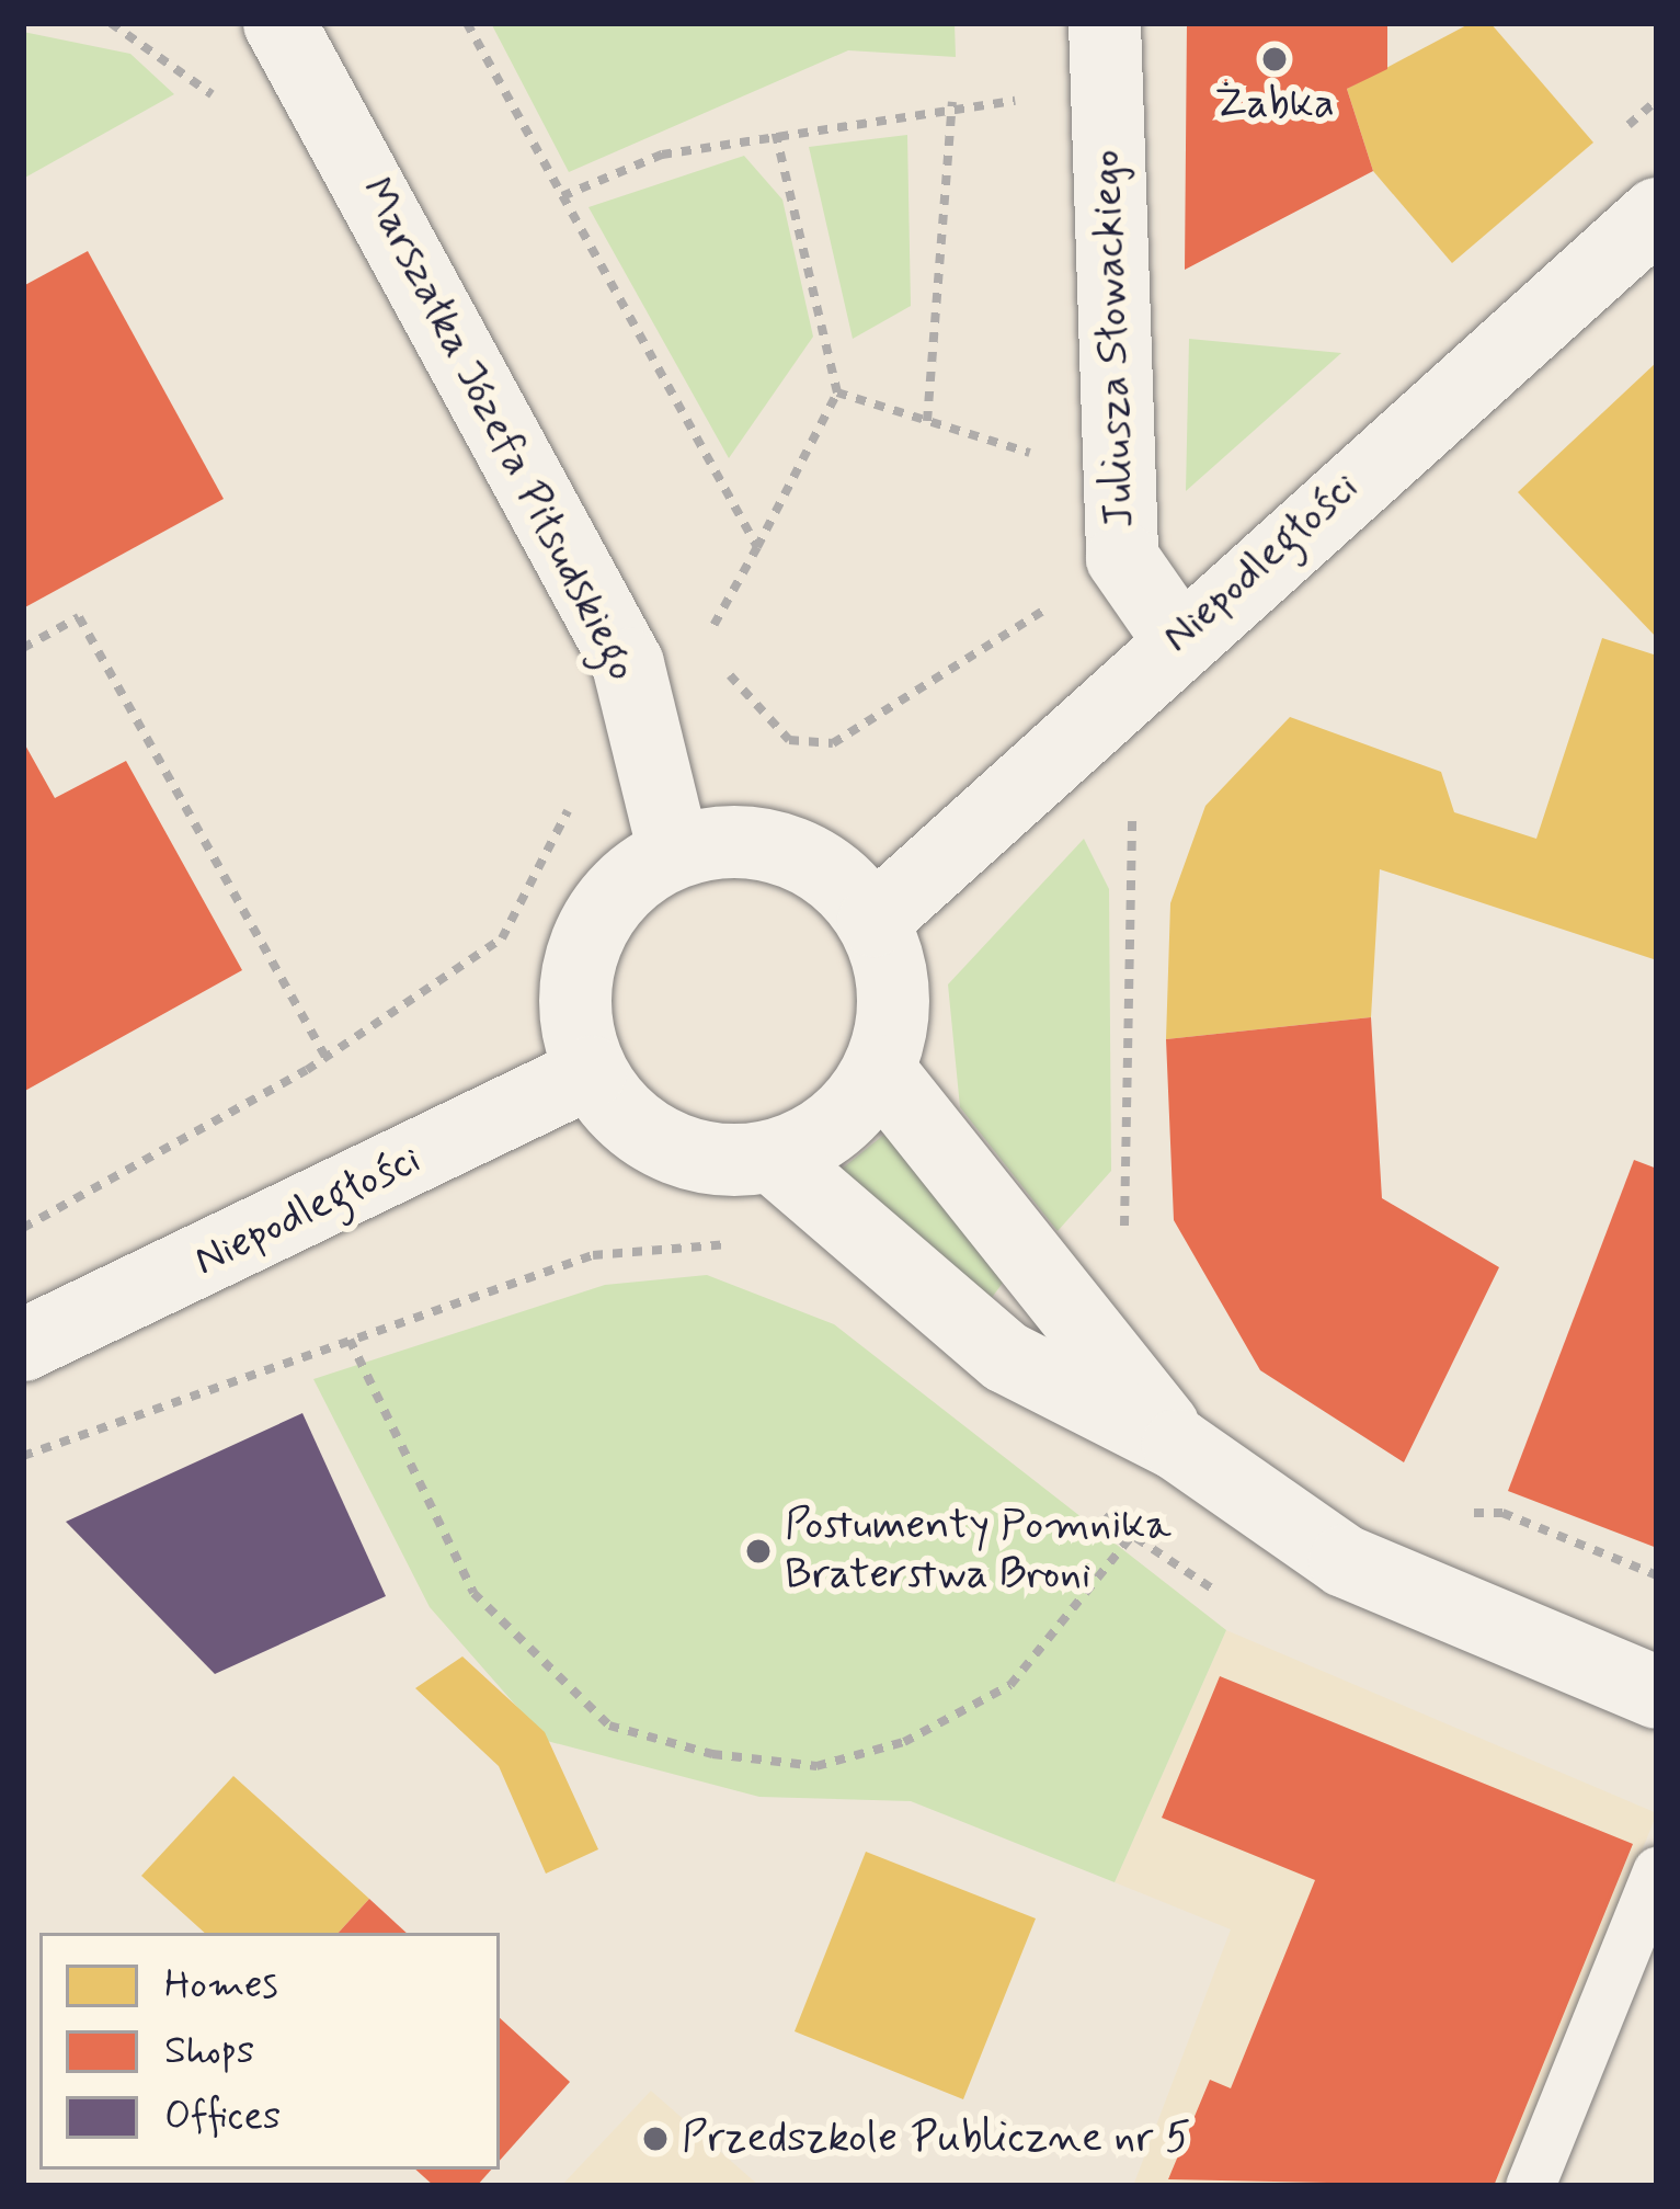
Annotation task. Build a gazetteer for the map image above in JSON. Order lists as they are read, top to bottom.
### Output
{
  "streets": {
    "street": ["Juliusza Słowackiego", "Marszałka Józefa Piłsudskiego", "Niepodległości"]
  },
  "crossings": [
    ["Juliusza Słowackiego", "Niepodległości"],
    ["Marszałka Józefa Piłsudskiego", "Niepodległości"]
  ],
  "places": ["Żabka", "Postumenty Pomnika Braterstwa Broni", "Przedszkole Publiczne nr 5"],
  "legend": ["Homes", "Shops", "Offices"]
}
